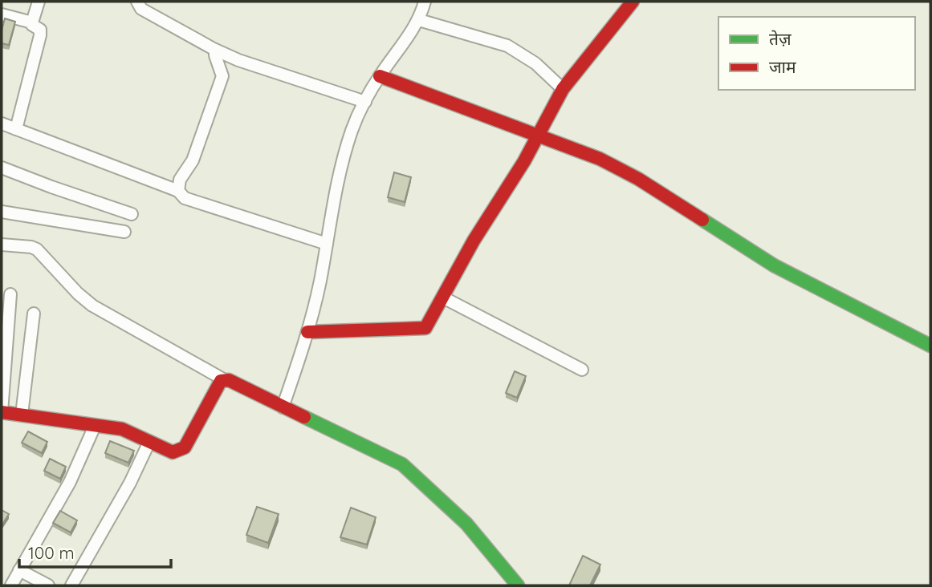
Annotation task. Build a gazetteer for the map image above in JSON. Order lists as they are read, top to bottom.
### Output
{
  "legend": ["तेज़", "जाम"],
  "scale_bar": "100 m"
}
